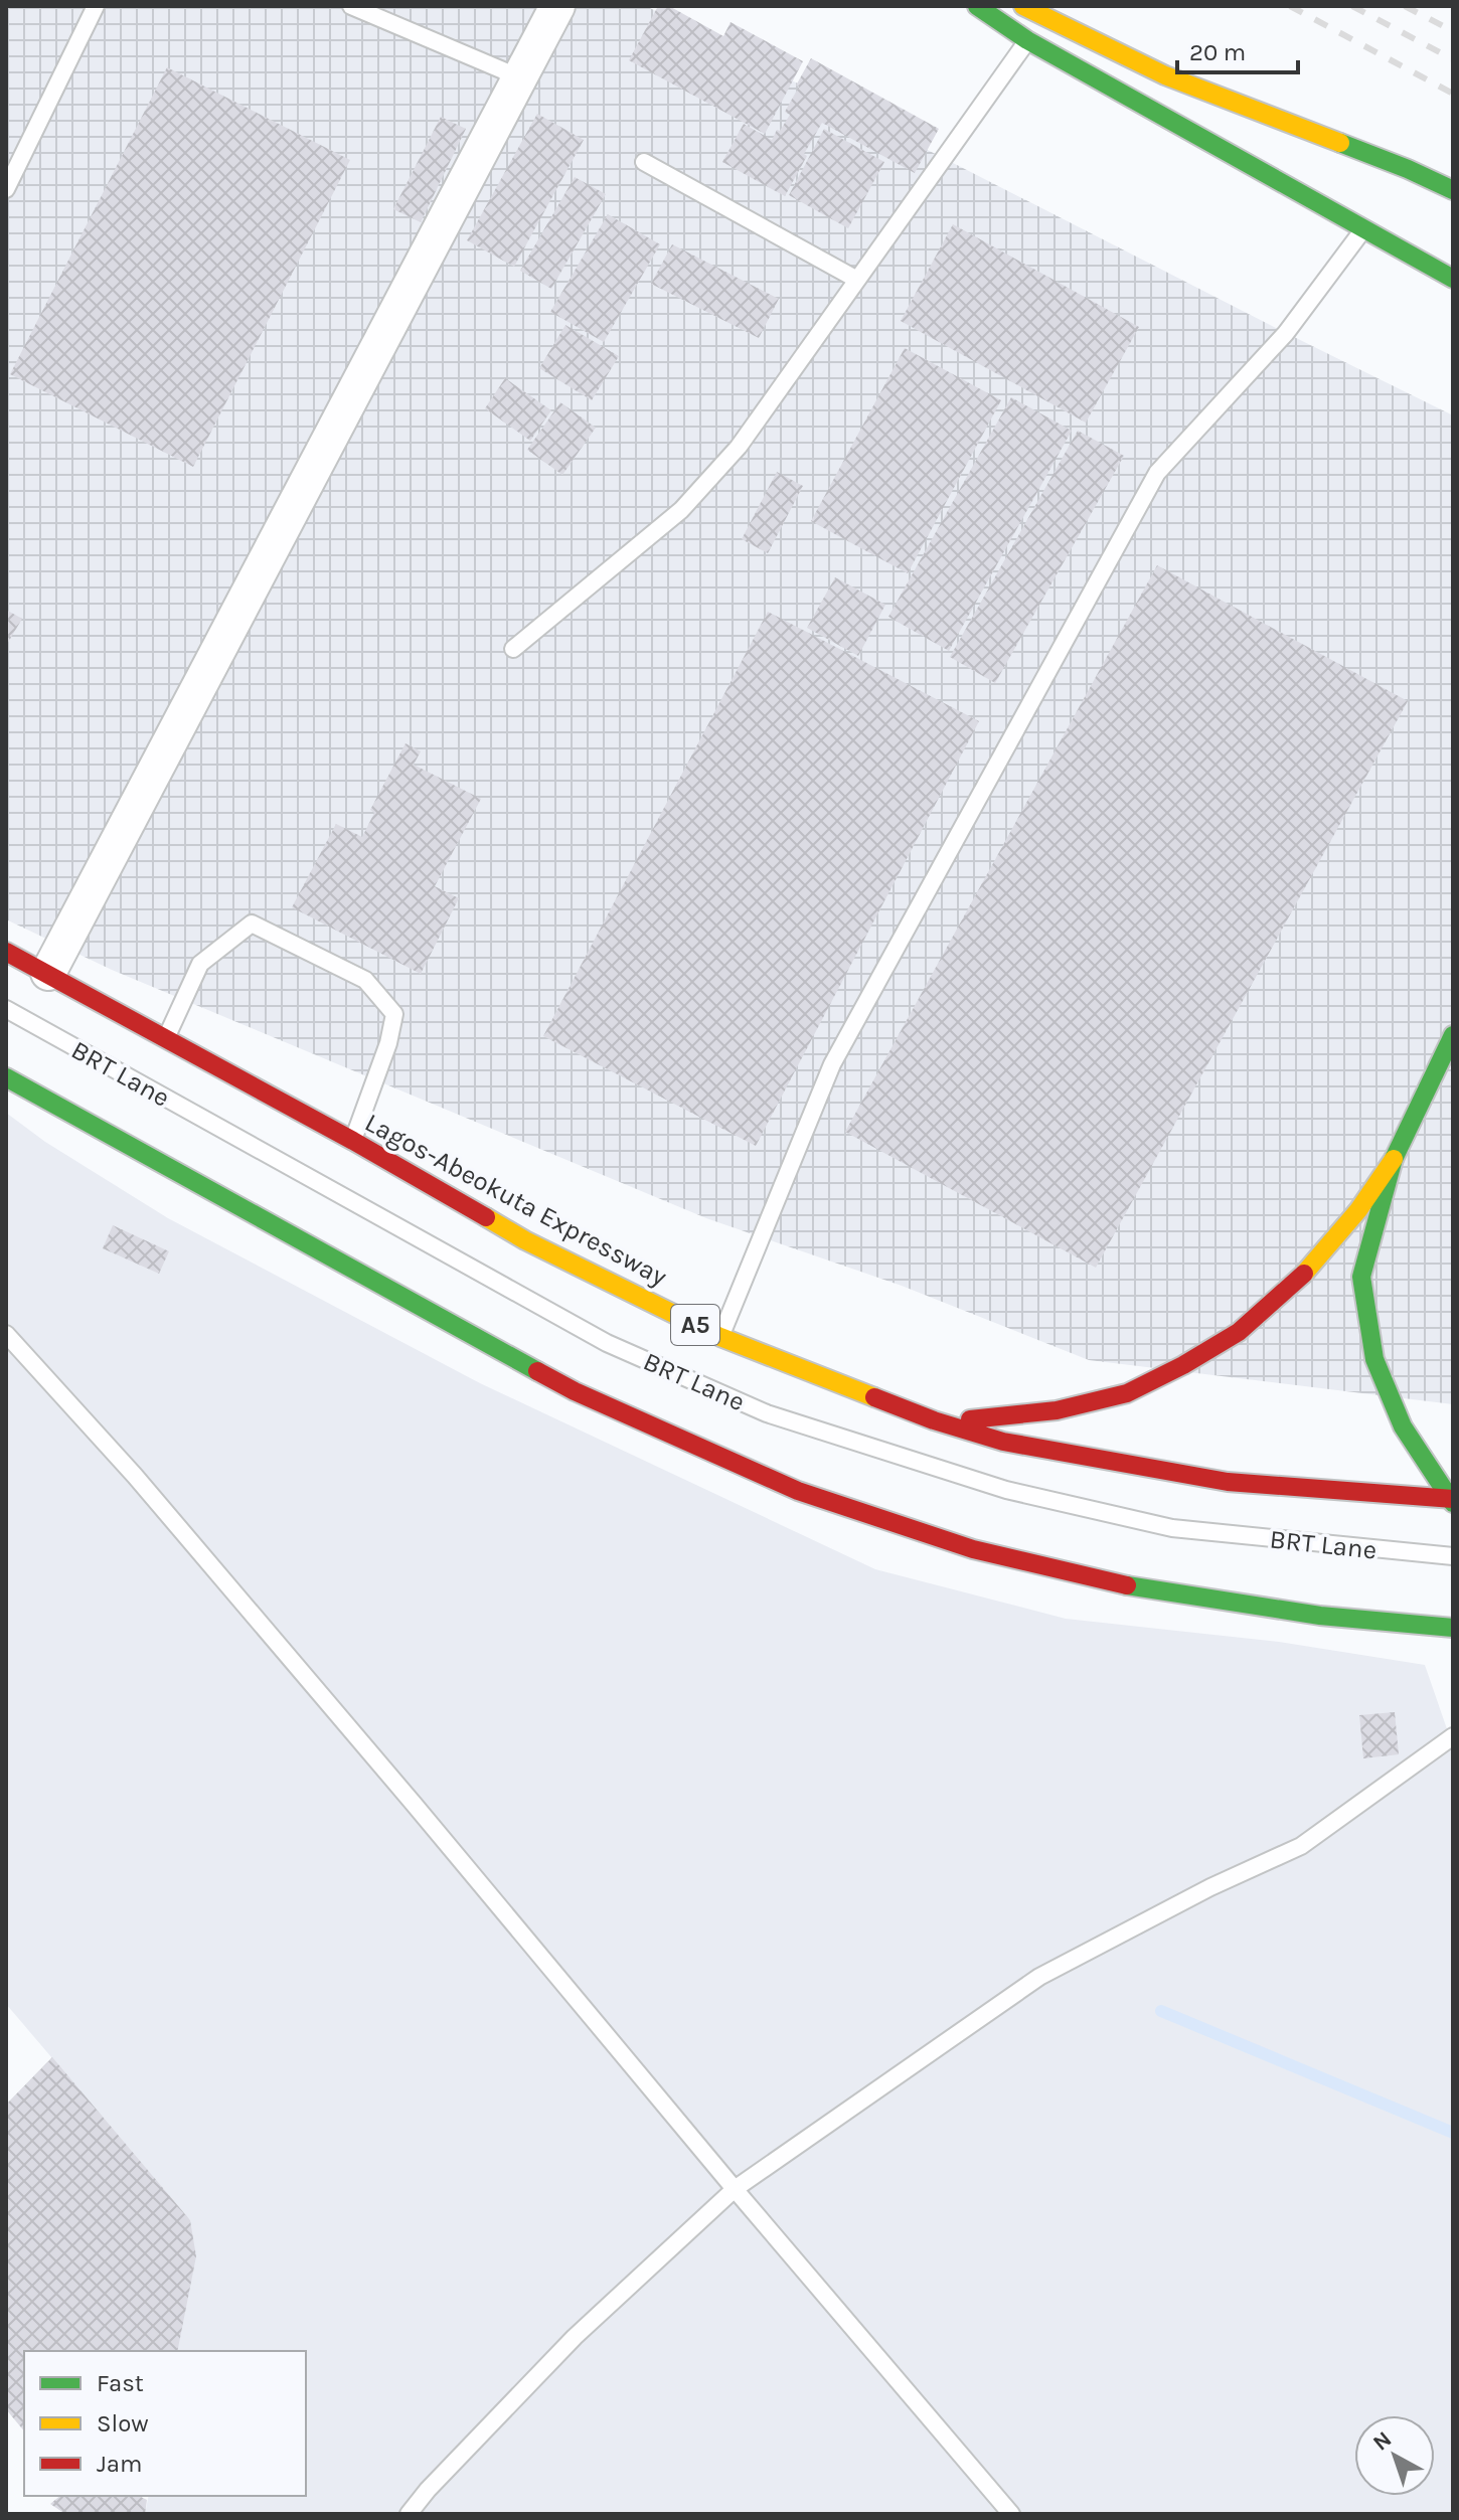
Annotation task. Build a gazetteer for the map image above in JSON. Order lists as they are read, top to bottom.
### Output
{
  "streets": {
    "main road": ["Lagos-Abeokuta Expressway", "A5"],
    "lane": ["BRT Lane"]
  },
  "legend": ["Fast", "Slow", "Jam"],
  "scale_bar": "20 m",
  "north": "top left"
}
